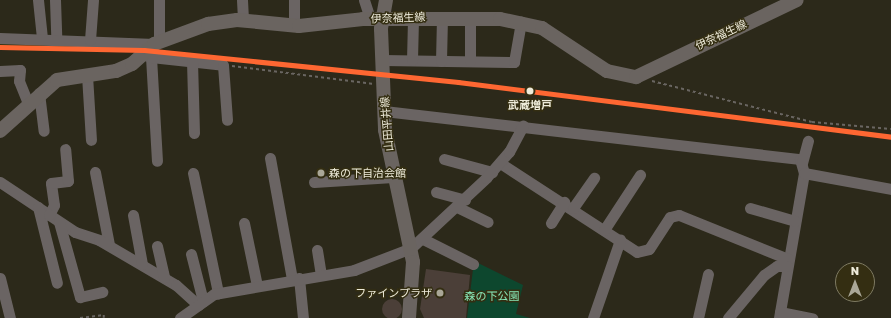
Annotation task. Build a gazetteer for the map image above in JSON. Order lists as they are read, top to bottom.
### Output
{
  "streets": {
    "main road": ["伊奈福生線", "山田平井線"]
  },
  "crossings": [
    ["伊奈福生線", "山田平井線"]
  ],
  "parks": ["森の下公園"],
  "places": ["武蔵増戸", "森の下自治会館", "ファインプラザ"],
  "north": "top"
}
